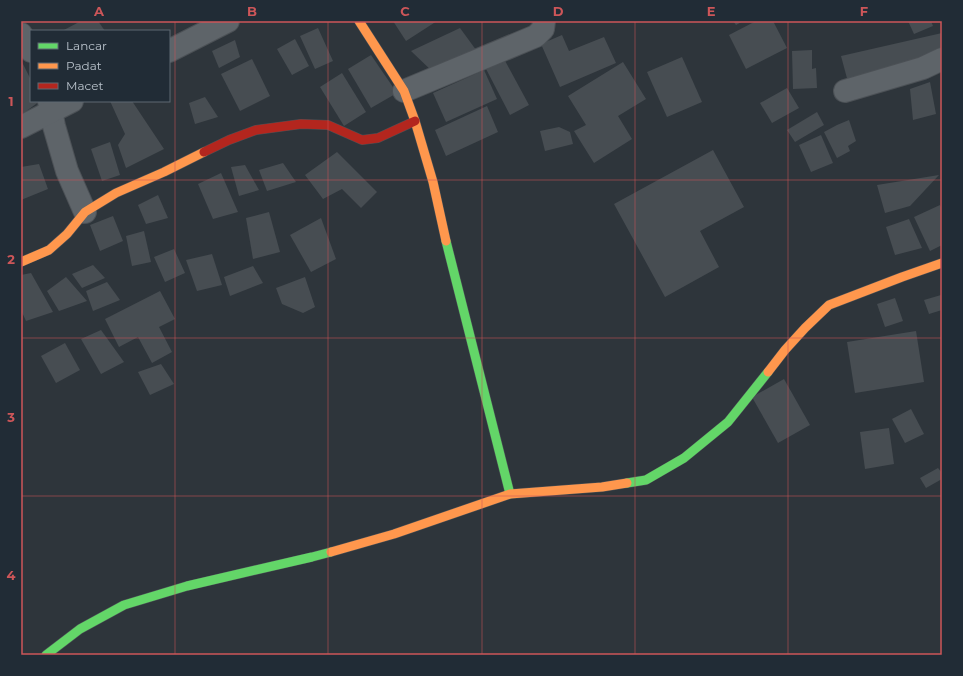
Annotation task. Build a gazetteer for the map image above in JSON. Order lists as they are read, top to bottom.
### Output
{
  "legend": ["Lancar", "Padat", "Macet"],
  "grid": {
    "columns": [
      "A",
      "B",
      "C",
      "D",
      "E",
      "F"
    ],
    "rows": [
      "1",
      "2",
      "3",
      "4"
    ]
  }
}
